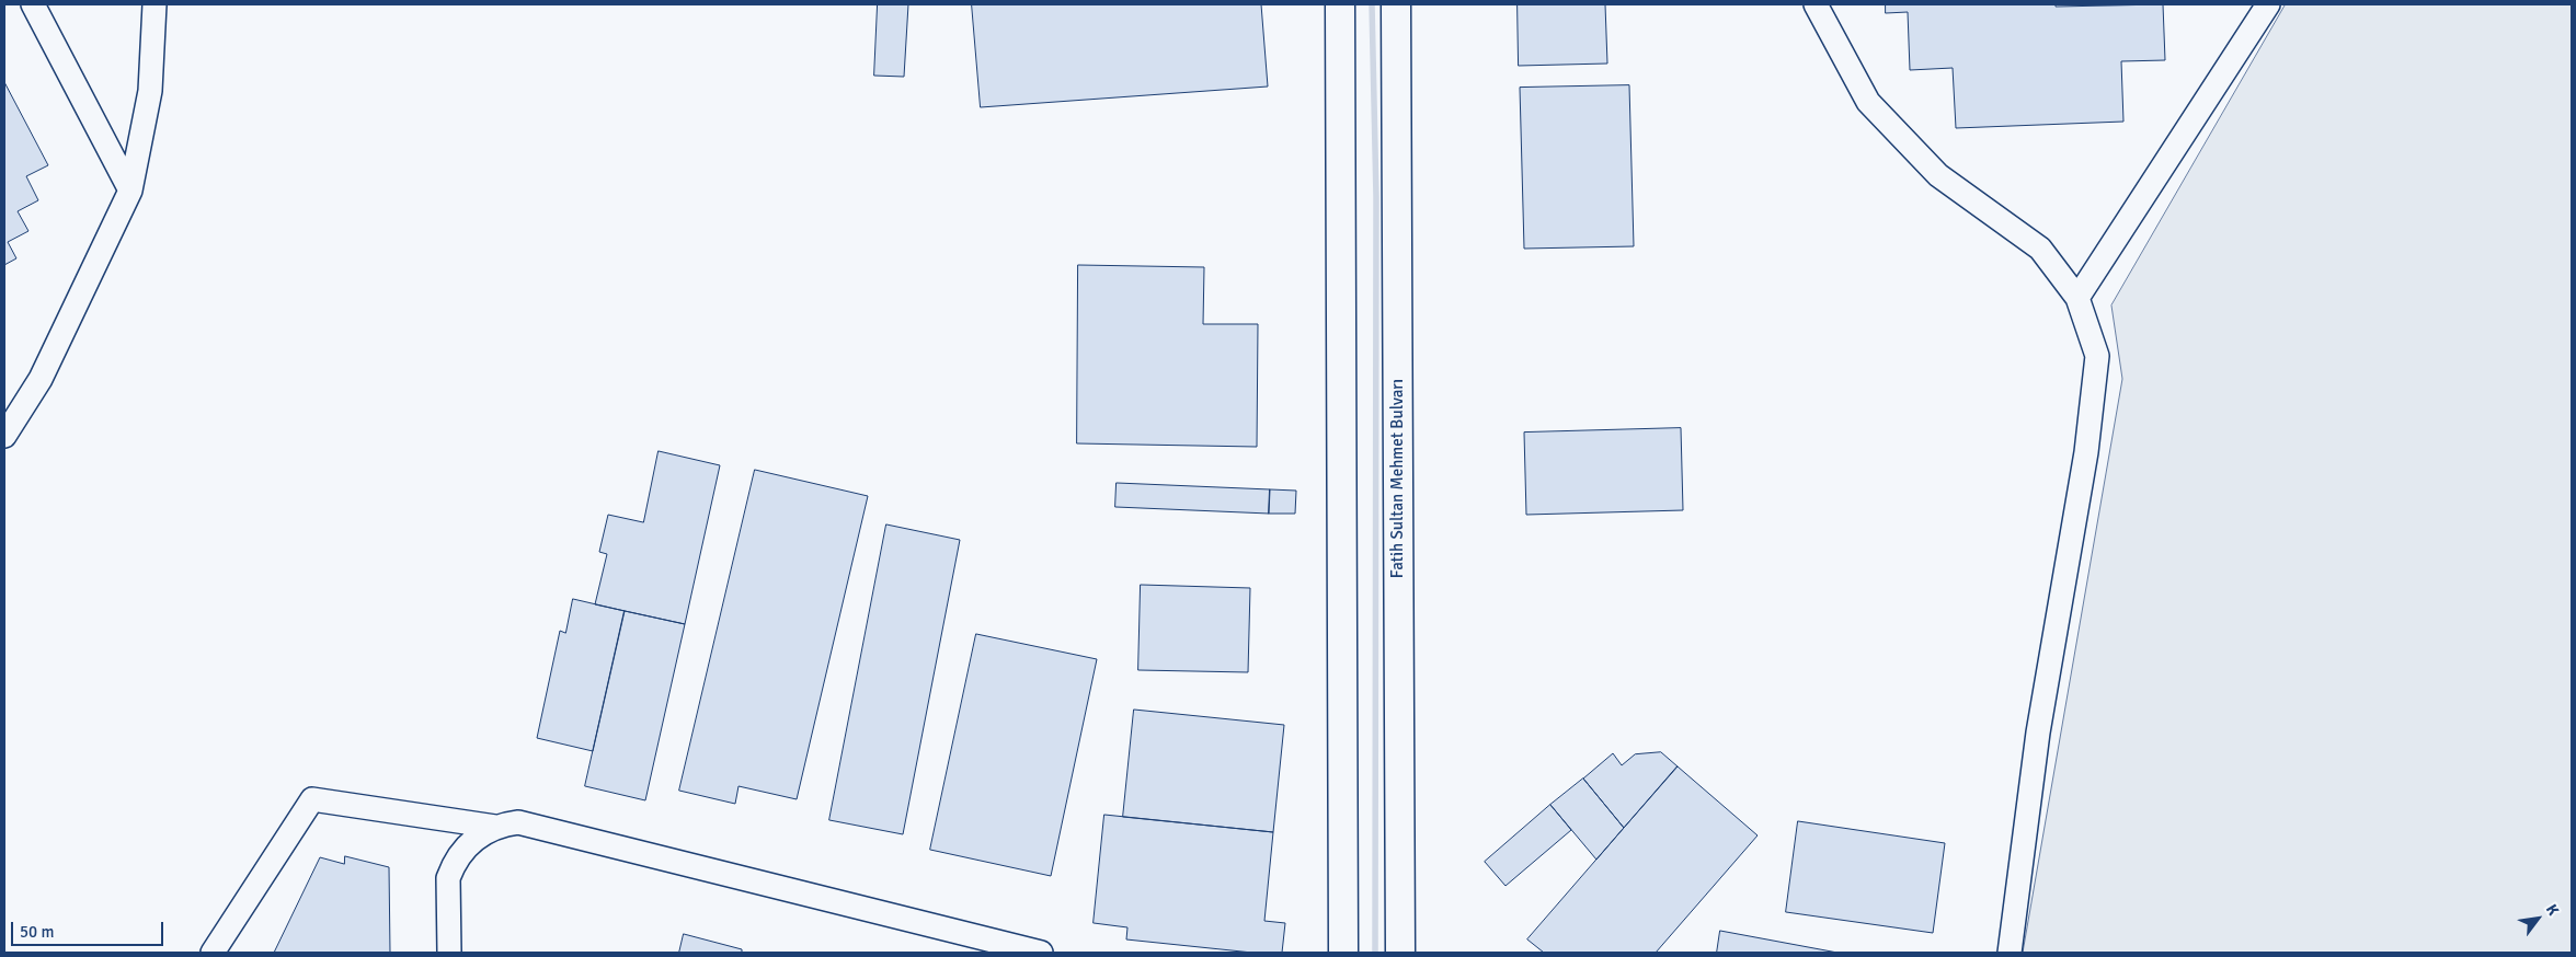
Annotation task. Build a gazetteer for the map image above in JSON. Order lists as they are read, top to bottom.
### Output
{
  "streets": {
    "main road": ["Fatih Sultan Mehmet Bulvarı"]
  },
  "scale_bar": "50 m",
  "north": "top right"
}
